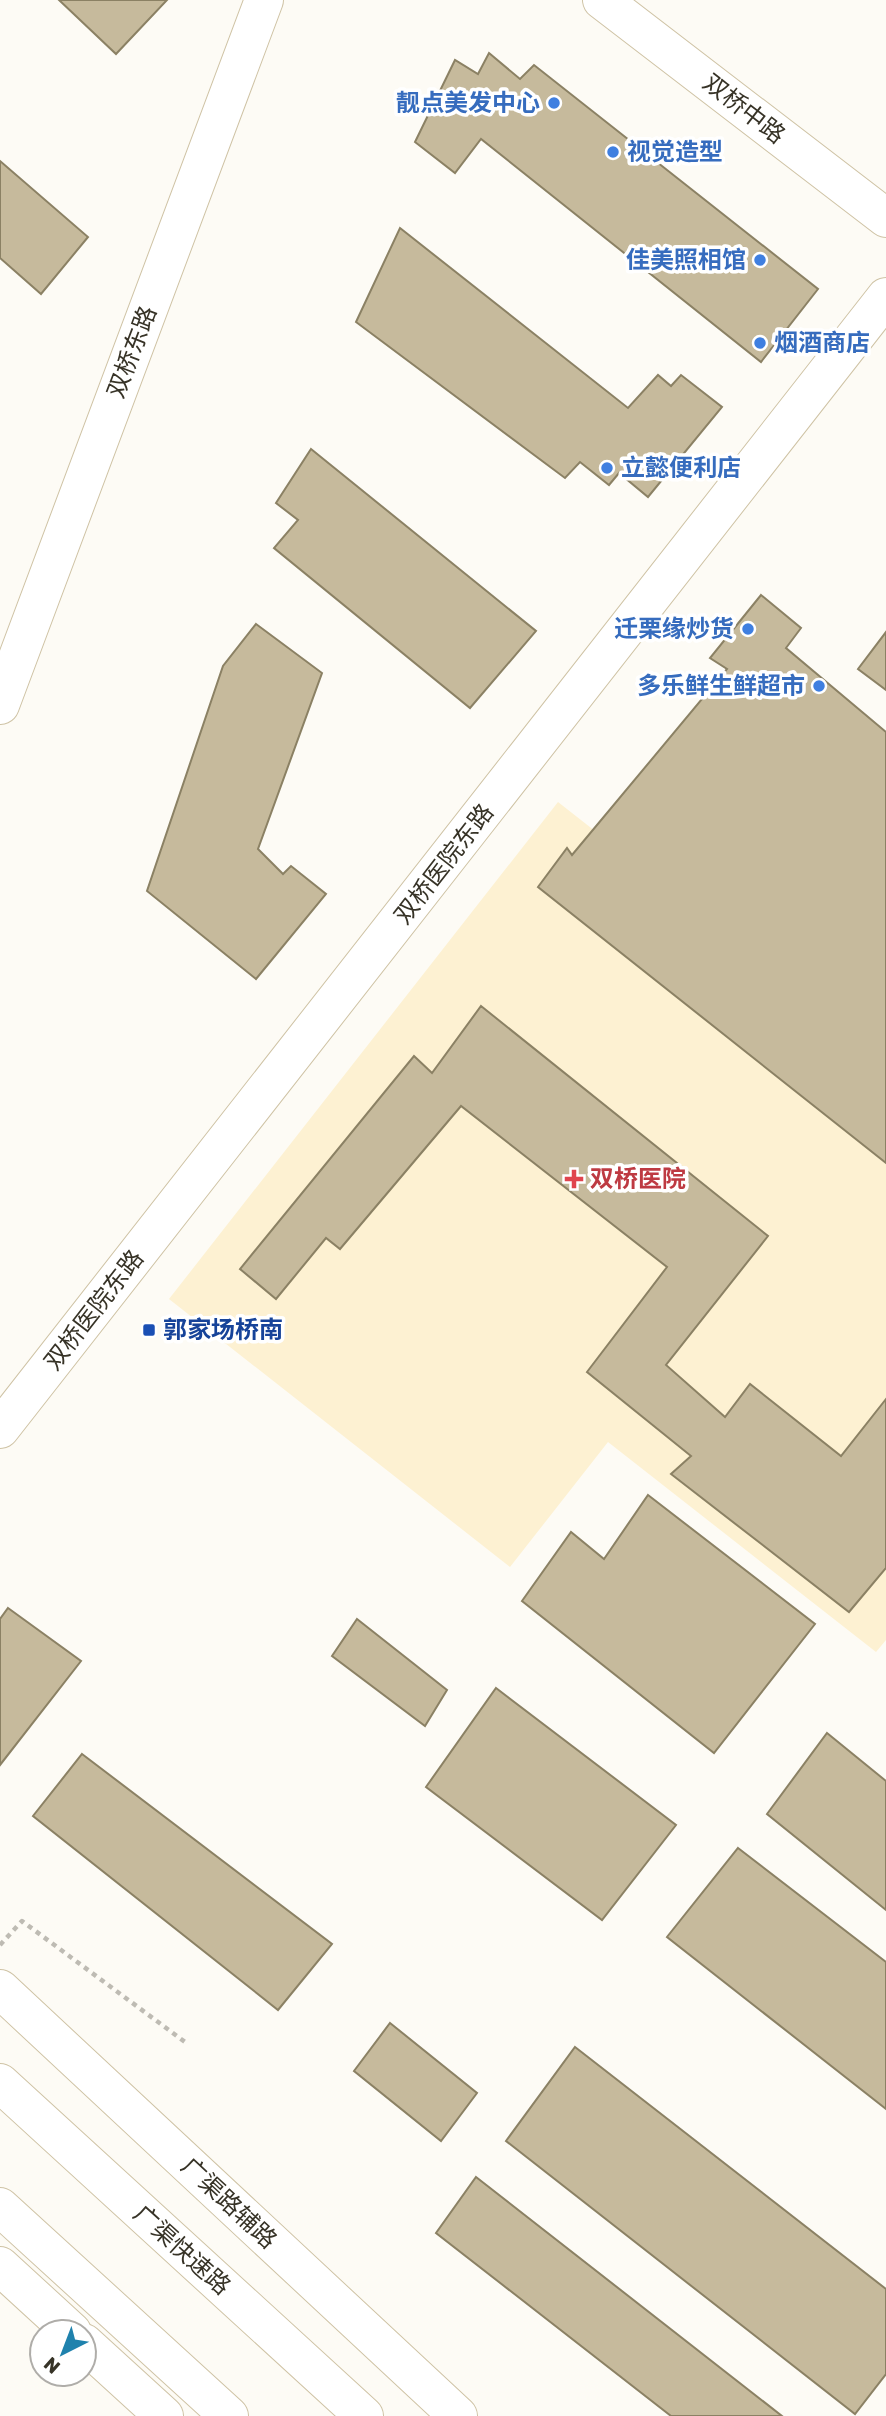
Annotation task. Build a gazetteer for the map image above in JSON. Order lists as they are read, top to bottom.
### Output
{
  "streets": {
    "main road": [
      "双桥中路",
      "双桥东路",
      "双桥医院东路",
      "广渠路辅路",
      "广渠快速路"
    ]
  },
  "places": {
    "other": [
      "靓点美发中心",
      "视觉造型",
      "佳美照相馆",
      "烟酒商店",
      "立懿便利店",
      "迁栗缘炒货",
      "多乐鲜生鲜超市"
    ],
    "health": ["双桥医院"],
    "transit": ["郭家场桥南"]
  },
  "north": "bottom left"
}
